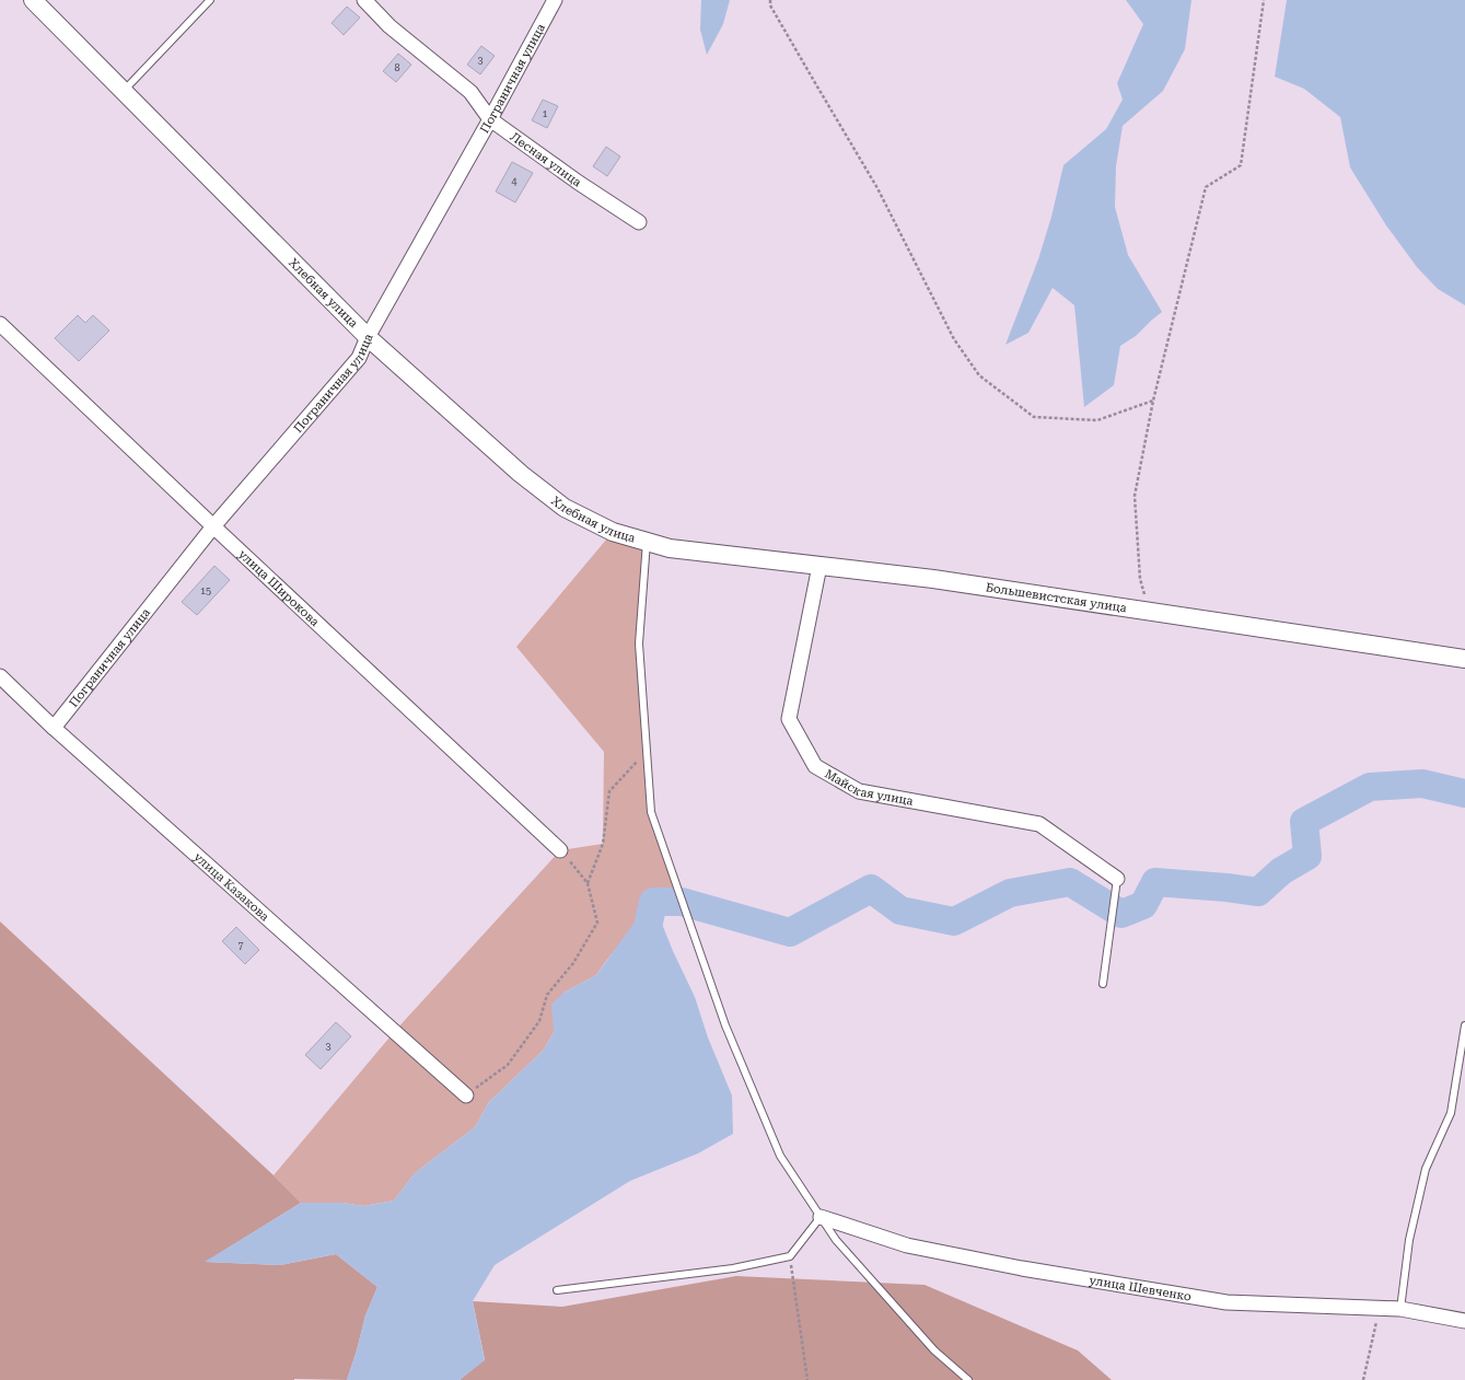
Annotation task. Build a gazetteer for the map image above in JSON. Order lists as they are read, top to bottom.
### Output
{
  "streets": {
    "street": [
      "Пограничная улица",
      "Лесная улица",
      "Хлебная улица",
      "улица Широкова",
      "Большевистская улица",
      "Майская улица",
      "улица Казакова",
      "улица Шевченко"
    ]
  },
  "crossings": [
    ["Пограничная улица", "Лесная улица"],
    ["Пограничная улица", "Хлебная улица"],
    ["Пограничная улица", "улица Широкова"],
    ["Пограничная улица", "улица Казакова"],
    ["Хлебная улица", "Большевистская улица"],
    ["Большевистская улица", "Майская улица"]
  ],
  "house_numbers": [
    "3",
    "8",
    "1",
    "4",
    "15",
    "7",
    "3"
  ]
}
